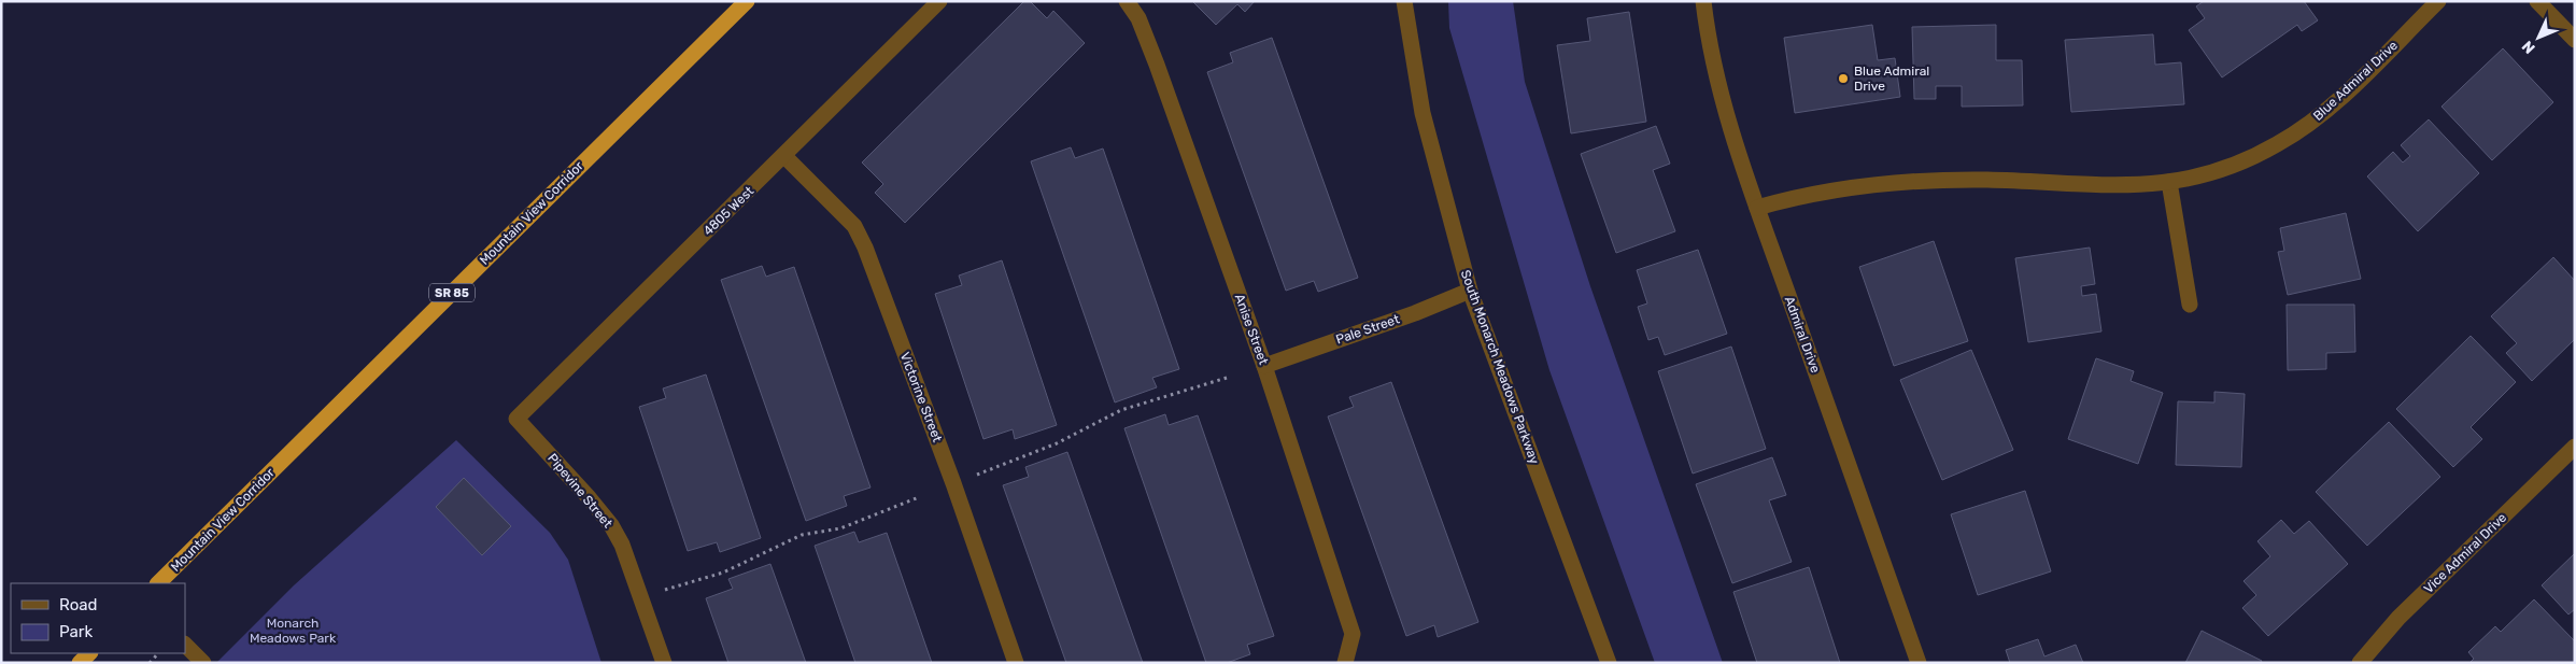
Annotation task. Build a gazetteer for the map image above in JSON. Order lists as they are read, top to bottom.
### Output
{
  "streets": {
    "highway": ["Mountain View Corridor", "SR 85"],
    "street": [
      "Blue Admiral Drive",
      "4805 West",
      "Anise Street",
      "Pale Street",
      "Admiral Drive",
      "South Monarch Meadows Parkway",
      "Victorine Street",
      "Pipevine Street",
      "Vice Admiral Drive"
    ]
  },
  "crossings": [
    ["Blue Admiral Drive", "Admiral Drive"],
    ["4805 West", "Victorine Street"],
    ["4805 West", "Pipevine Street"],
    ["Anise Street", "Pale Street"],
    ["Pale Street", "South Monarch Meadows Parkway"]
  ],
  "parks": ["Monarch Meadows Park"],
  "places": ["Blue Admiral Drive"],
  "legend": ["Road", "Park"],
  "north": "bottom left"
}
